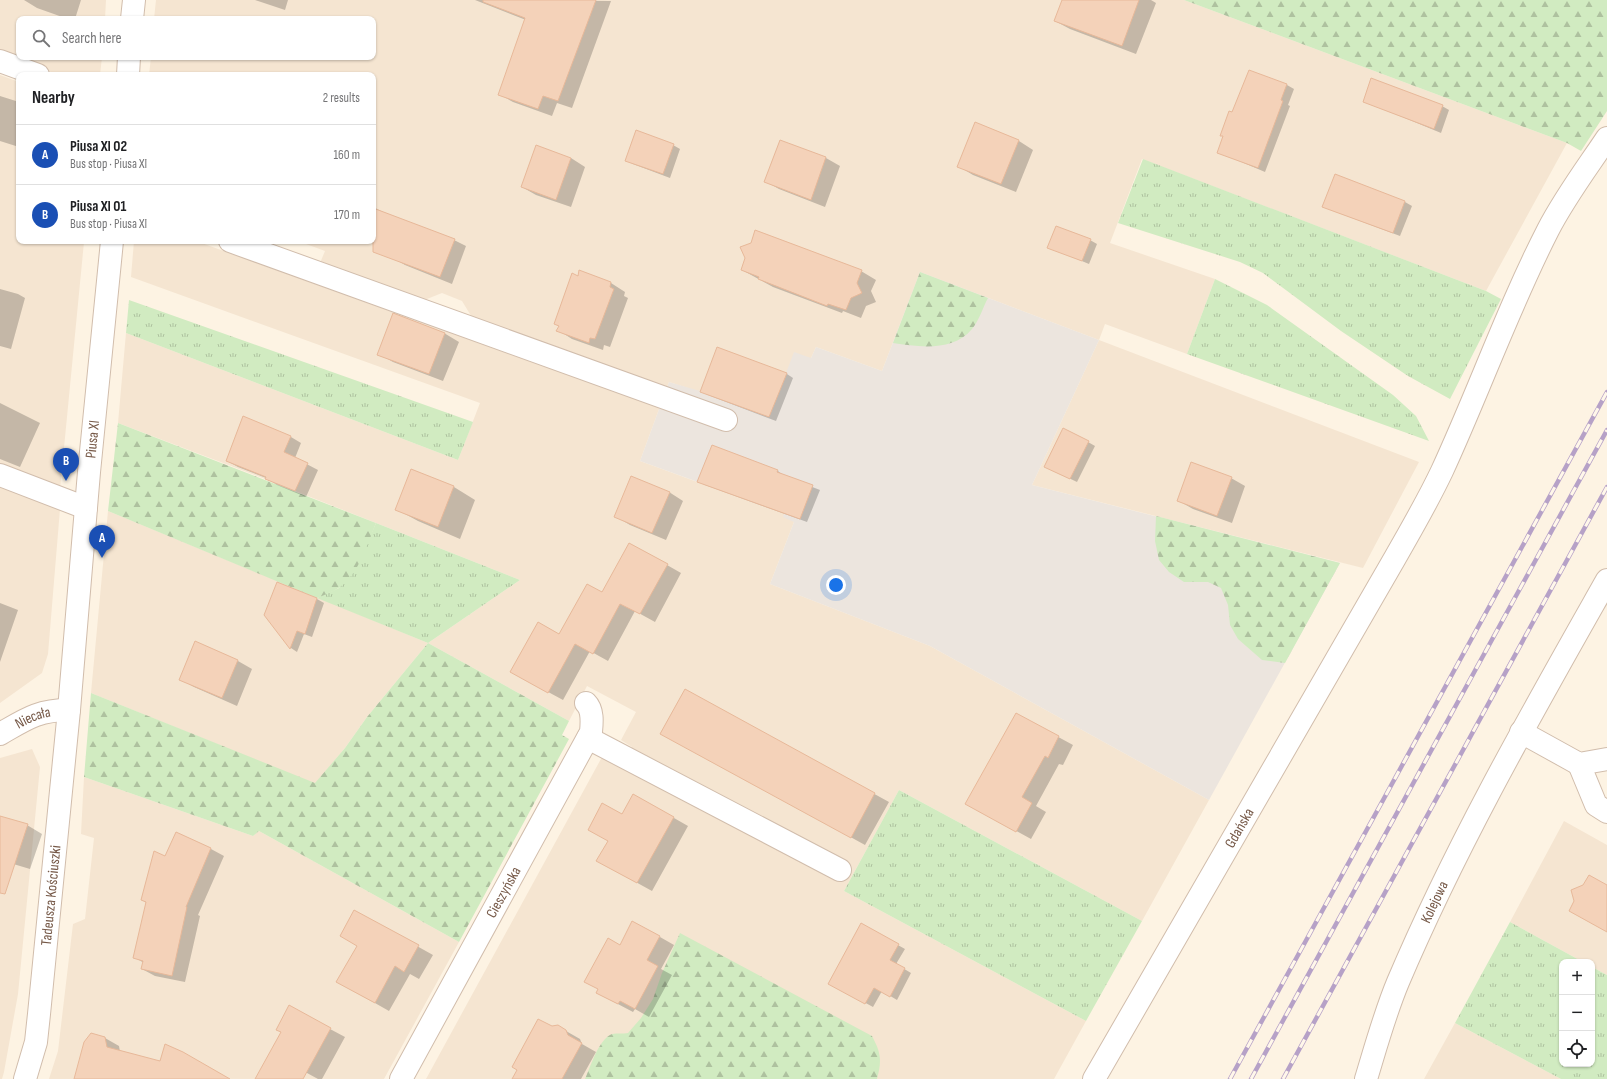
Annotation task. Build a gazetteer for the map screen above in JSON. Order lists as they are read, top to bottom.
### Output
{
  "streets": {
    "street": [
      "Piusa XI",
      "Niecała",
      "Gdańska",
      "Cieszyńska",
      "Tadeusza Kościuszki",
      "Kolejowa"
    ]
  },
  "crossings": [
    ["Piusa XI", "Niecała"],
    ["Piusa XI", "Tadeusza Kościuszki"],
    ["Niecała", "Tadeusza Kościuszki"]
  ],
  "page": {
    "search": "Search here",
    "heading": ["Nearby", "2 results"],
    "list": [
      {
        "mark": "A",
        "name": "Piusa XI 02",
        "note": "Bus stop · Piusa XI",
        "value": "160 m"
      },
      {
        "mark": "B",
        "name": "Piusa XI 01",
        "note": "Bus stop · Piusa XI",
        "value": "170 m"
      }
    ],
    "pins": ["B", "A"],
    "map_buttons": ["+", "−"]
  }
}
